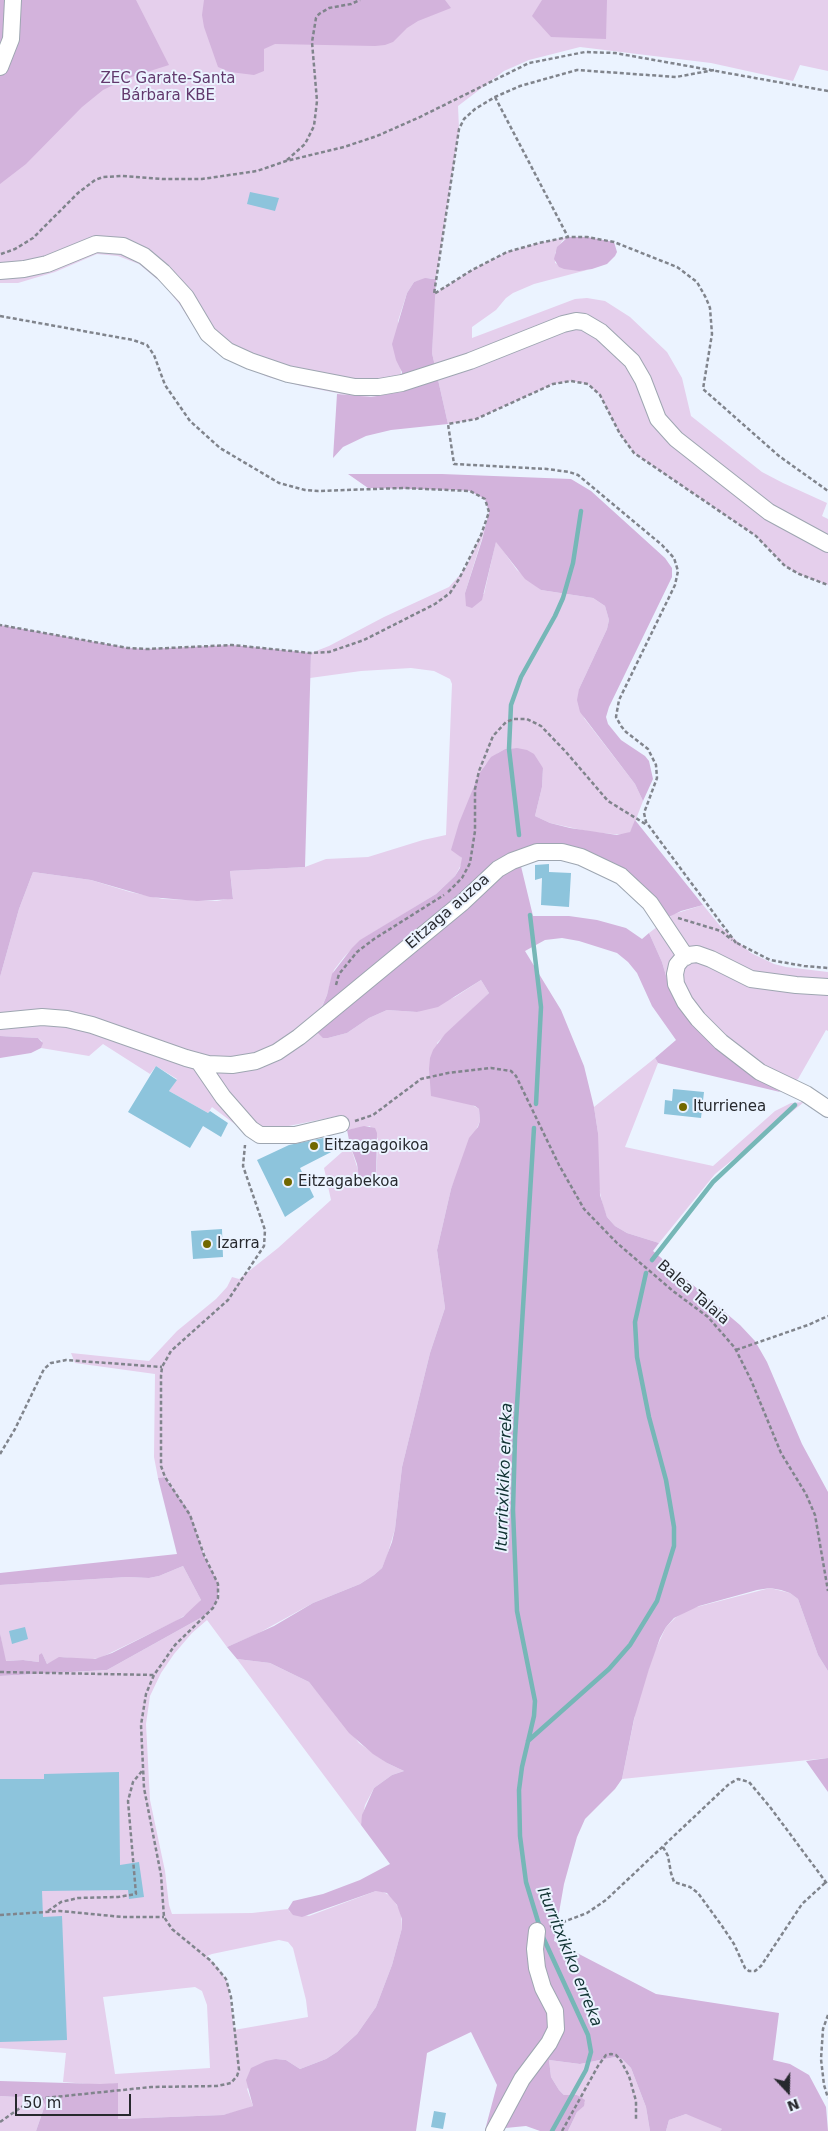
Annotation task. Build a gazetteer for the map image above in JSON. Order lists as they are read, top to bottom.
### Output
{
  "streets": {
    "street": ["Eitzaga auzoa"],
    "path": ["Balea Talaia"]
  },
  "water": ["Iturritxikiko erreka"],
  "parks": ["ZEC Garate-Santa Bárbara KBE"],
  "places": [
    "Iturrienea",
    "Eitzagagoikoa",
    "Eitzagabekoa",
    "Izarra"
  ],
  "scale_bar": "50 m",
  "north": "bottom"
}
